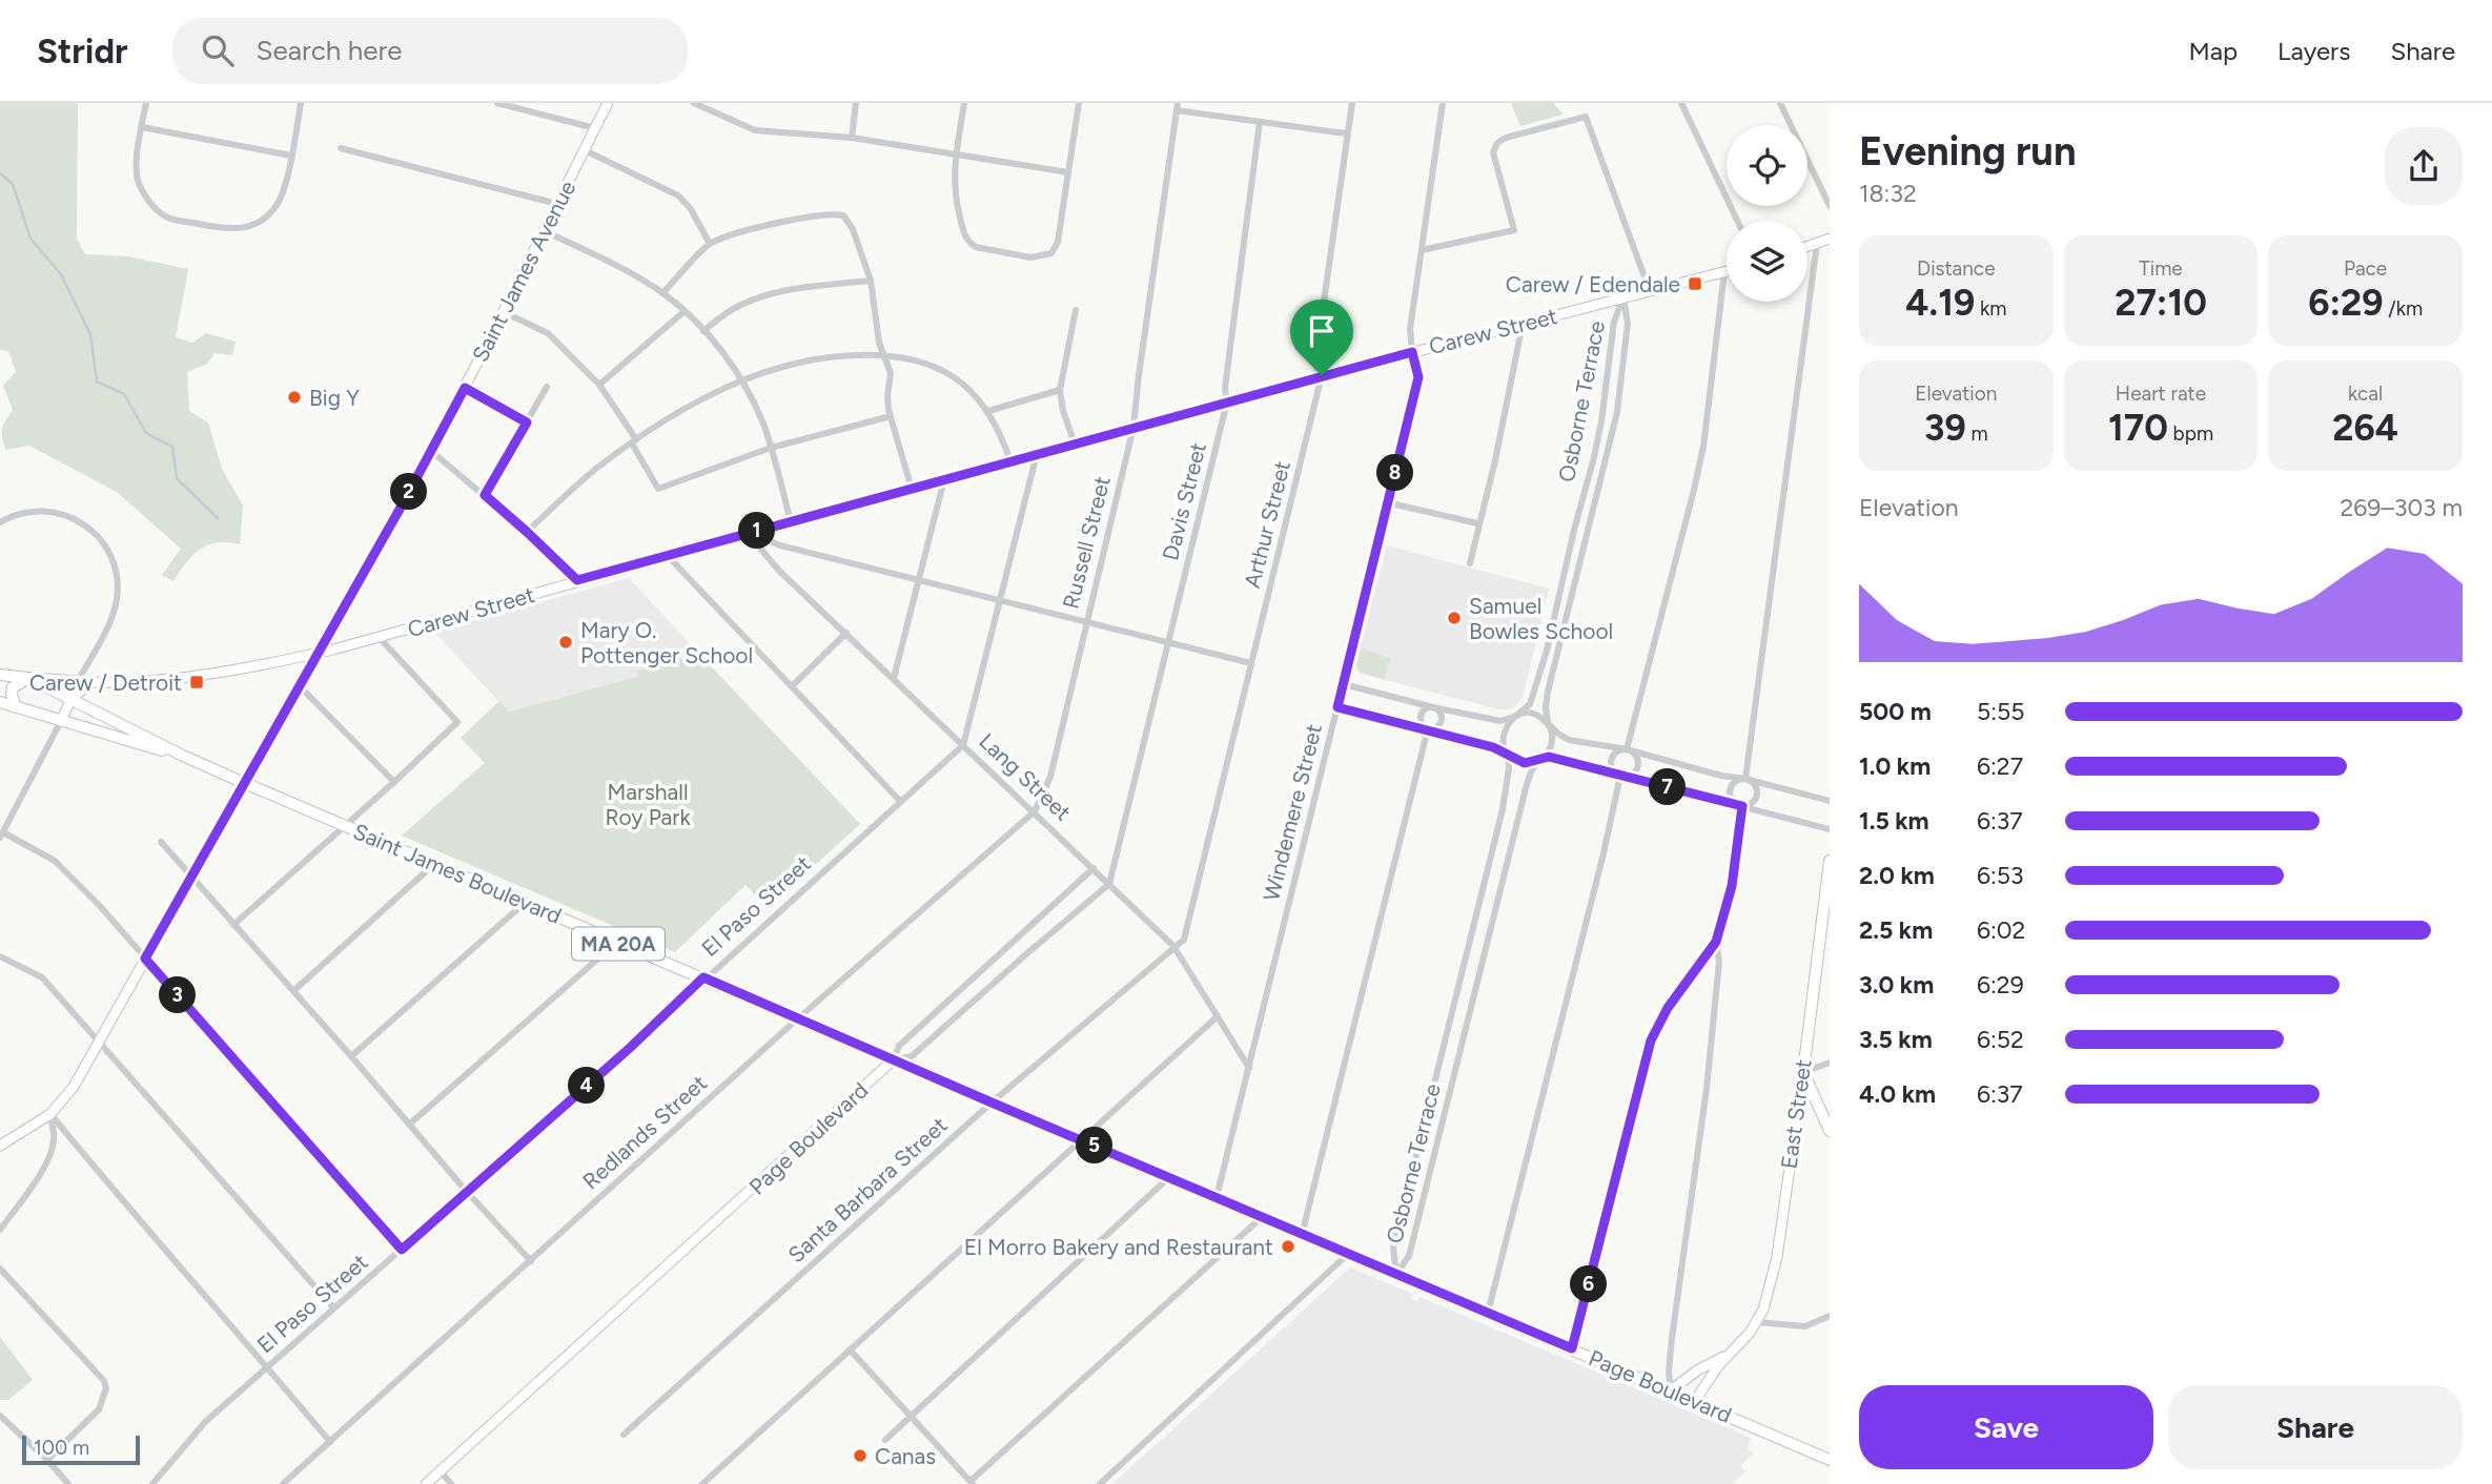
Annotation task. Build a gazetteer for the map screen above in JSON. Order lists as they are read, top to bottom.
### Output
{
  "streets": {
    "main road": [
      "Carew Street",
      "Saint James Boulevard",
      "MA 20A",
      "East Street",
      "Page Boulevard"
    ],
    "street": [
      "Saint James Avenue",
      "Osborne Terrace",
      "Davis Street",
      "Arthur Street",
      "Russell Street",
      "Lang Street",
      "Windemere Street",
      "El Paso Street",
      "Redlands Street",
      "Santa Barbara Street"
    ]
  },
  "crossings": [
    ["Saint James Avenue", "Carew Street"],
    ["Saint James Avenue", "Saint James Boulevard"],
    ["Carew Street", "Osborne Terrace"],
    ["Carew Street", "Davis Street"],
    ["Carew Street", "Arthur Street"],
    ["Carew Street", "Russell Street"],
    ["Carew Street", "Lang Street"],
    ["Carew Street", "Windemere Street"],
    ["Carew Street", "Saint James Boulevard"],
    ["Osborne Terrace", "Page Boulevard"],
    ["Davis Street", "Lang Street"],
    ["Arthur Street", "Lang Street"],
    ["Arthur Street", "Santa Barbara Street"],
    ["Russell Street", "Lang Street"],
    ["Russell Street", "Redlands Street"],
    ["Lang Street", "Windemere Street"],
    ["Lang Street", "El Paso Street"],
    ["Lang Street", "Redlands Street"],
    ["Lang Street", "Santa Barbara Street"],
    ["Windemere Street", "Page Boulevard"],
    ["Saint James Boulevard", "El Paso Street"],
    ["Saint James Boulevard", "MA 20A"],
    ["Saint James Boulevard", "Redlands Street"],
    ["Saint James Boulevard", "Page Boulevard"],
    ["East Street", "Page Boulevard"],
    ["Page Boulevard", "Santa Barbara Street"]
  ],
  "parks": ["Marshall Roy Park"],
  "places": {
    "transit": ["Carew / Edendale", "Carew / Detroit"],
    "other": [
      "Big Y",
      "Samuel Bowles School",
      "Mary O. Pottenger School",
      "El Morro Bakery and Restaurant",
      "Canas"
    ]
  },
  "scale_bar": "100 m",
  "page": {
    "header": "Stridr",
    "search": "Search here",
    "nav": ["Map", "Layers", "Share"],
    "heading": ["Evening run", "18:32"],
    "stats": [
      ["Distance", "4.19 km"],
      ["Time", "27:10"],
      ["Pace", "6:29 /km"],
      ["Elevation", "39 m"],
      ["Heart rate", "170 bpm"],
      ["kcal", "264"]
    ],
    "pins": [
      "8",
      "2",
      "1",
      "7",
      "3",
      "4",
      "5",
      "6"
    ],
    "chart": ["Elevation", "269–303 m"],
    "list": [
      {
        "name": "500 m",
        "note": "5:55"
      },
      {
        "name": "1.0 km",
        "note": "6:27"
      },
      {
        "name": "1.5 km",
        "note": "6:37"
      },
      {
        "name": "2.0 km",
        "note": "6:53"
      },
      {
        "name": "2.5 km",
        "note": "6:02"
      },
      {
        "name": "3.0 km",
        "note": "6:29"
      },
      {
        "name": "3.5 km",
        "note": "6:52"
      },
      {
        "name": "4.0 km",
        "note": "6:37"
      }
    ],
    "buttons": ["Save", "Share"],
    "scale": "100 m"
  }
}
